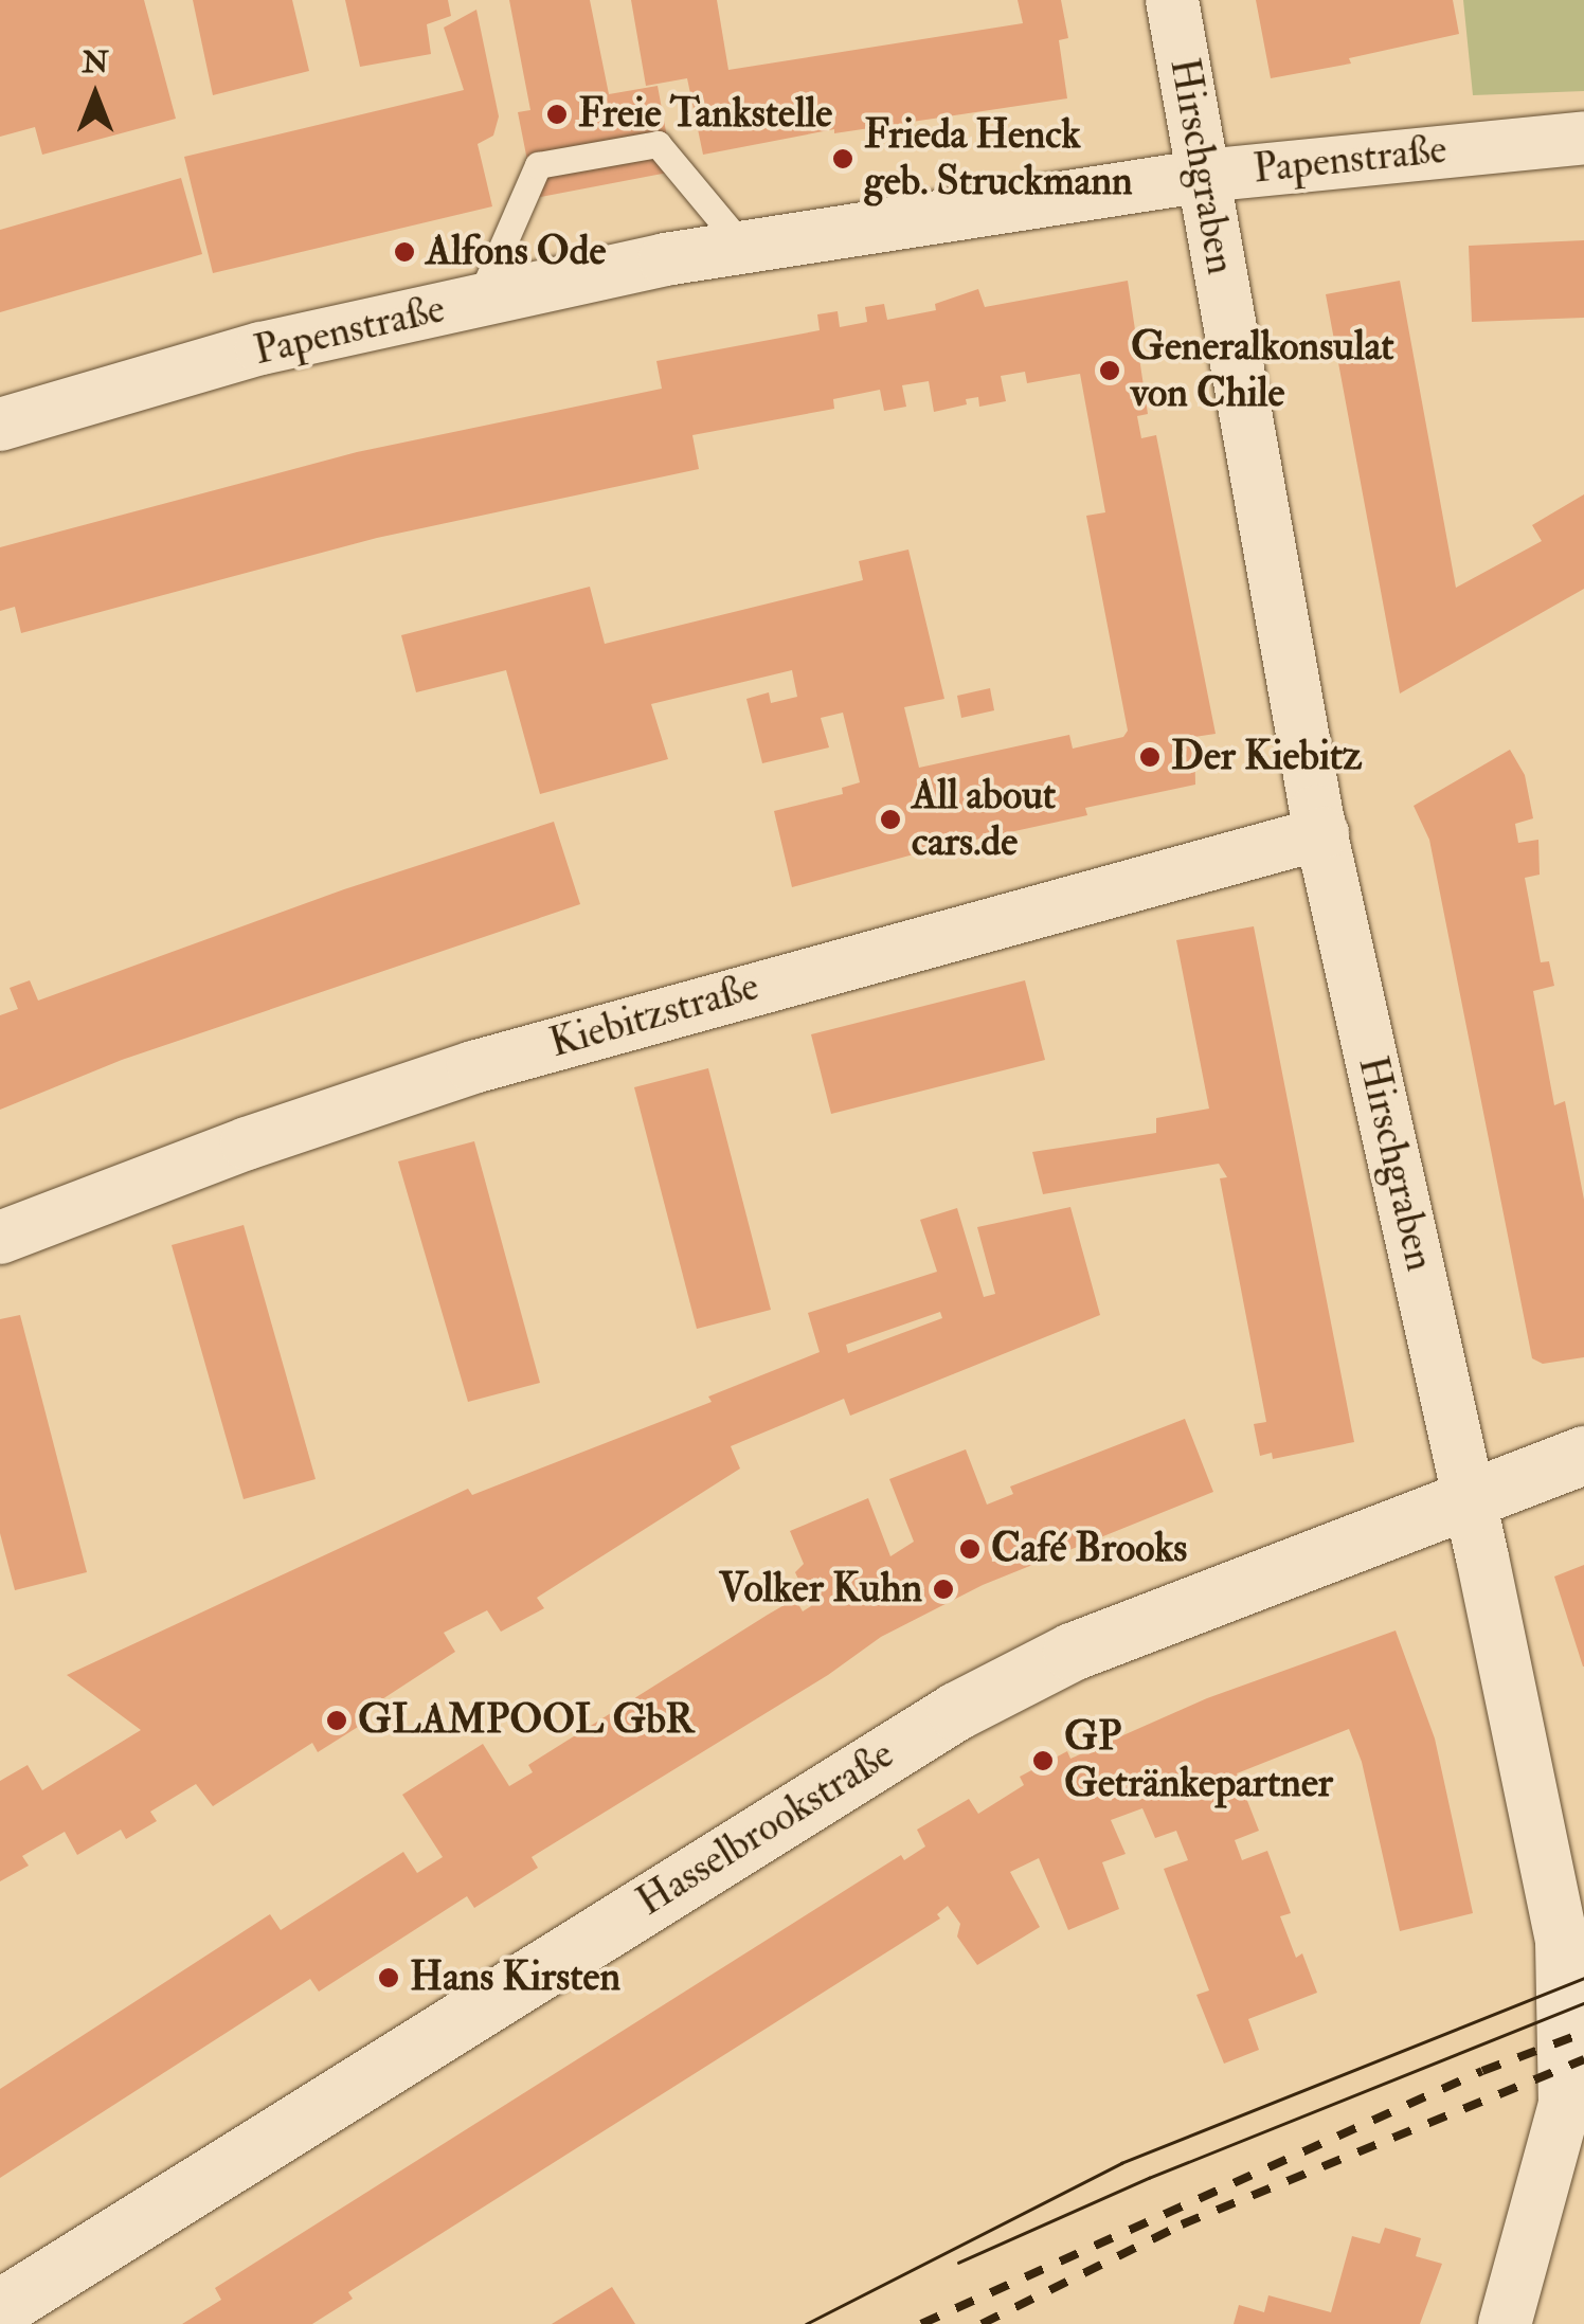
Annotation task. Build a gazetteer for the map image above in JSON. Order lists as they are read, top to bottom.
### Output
{
  "streets": {
    "street": [
      "Papenstraße",
      "Hirschgraben",
      "Kiebitzstraße",
      "Hasselbrookstraße"
    ]
  },
  "crossings": [
    ["Papenstraße", "Hirschgraben"],
    ["Hirschgraben", "Kiebitzstraße"],
    ["Hirschgraben", "Hasselbrookstraße"]
  ],
  "places": [
    "Freie Tankstelle",
    "Frieda Henck geb. Struckmann",
    "Alfons Ode",
    "Generalkonsulat von Chile",
    "Der Kiebitz",
    "All about cars.de",
    "Café Brooks",
    "Volker Kuhn",
    "GLAMPOOL GbR",
    "GP Getränkepartner",
    "Hans Kirsten"
  ],
  "north": "top"
}
